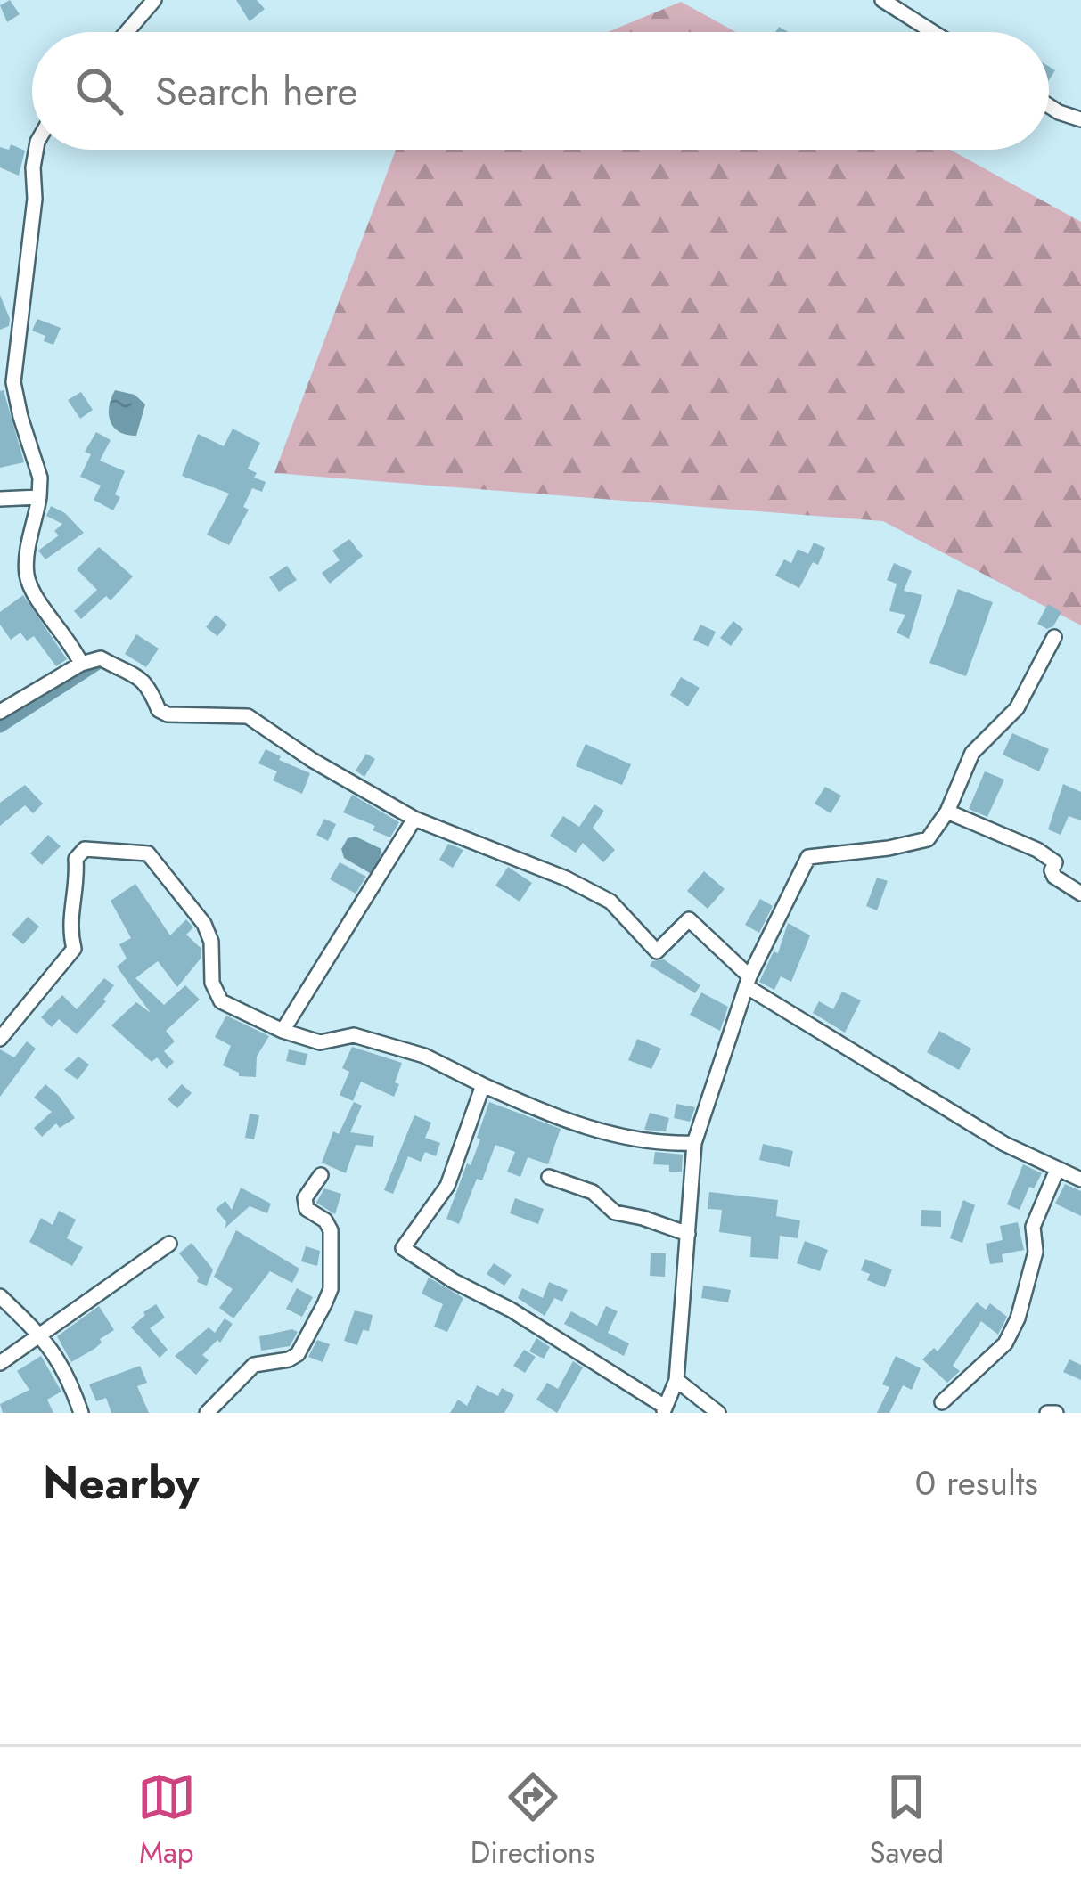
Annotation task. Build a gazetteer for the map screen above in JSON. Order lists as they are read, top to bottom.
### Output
{
  "page": {
    "search": "Search here",
    "heading": ["Nearby", "0 results"],
    "nav": ["Map", "Directions", "Saved"]
  }
}
